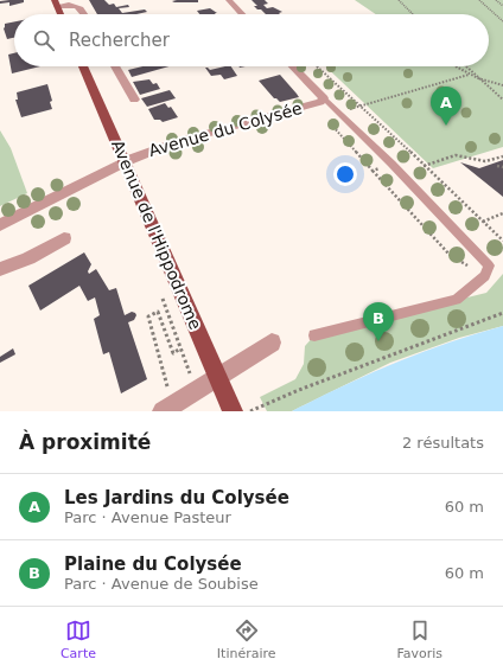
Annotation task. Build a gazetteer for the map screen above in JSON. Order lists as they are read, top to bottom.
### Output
{
  "streets": {
    "main road": ["Avenue de l'Hippodrome"],
    "street": ["Avenue du Colysée"]
  },
  "crossings": [
    ["Avenue du Colysée", "Avenue de l'Hippodrome"]
  ],
  "page": {
    "search": "Rechercher",
    "pins": ["A", "B"],
    "heading": ["À proximité", "2 résultats"],
    "list": [
      {
        "mark": "A",
        "name": "Les Jardins du Colysée",
        "note": "Parc · Avenue Pasteur",
        "value": "60 m"
      },
      {
        "mark": "B",
        "name": "Plaine du Colysée",
        "note": "Parc · Avenue de Soubise",
        "value": "60 m"
      }
    ],
    "nav": ["Carte", "Itinéraire", "Favoris"]
  }
}
